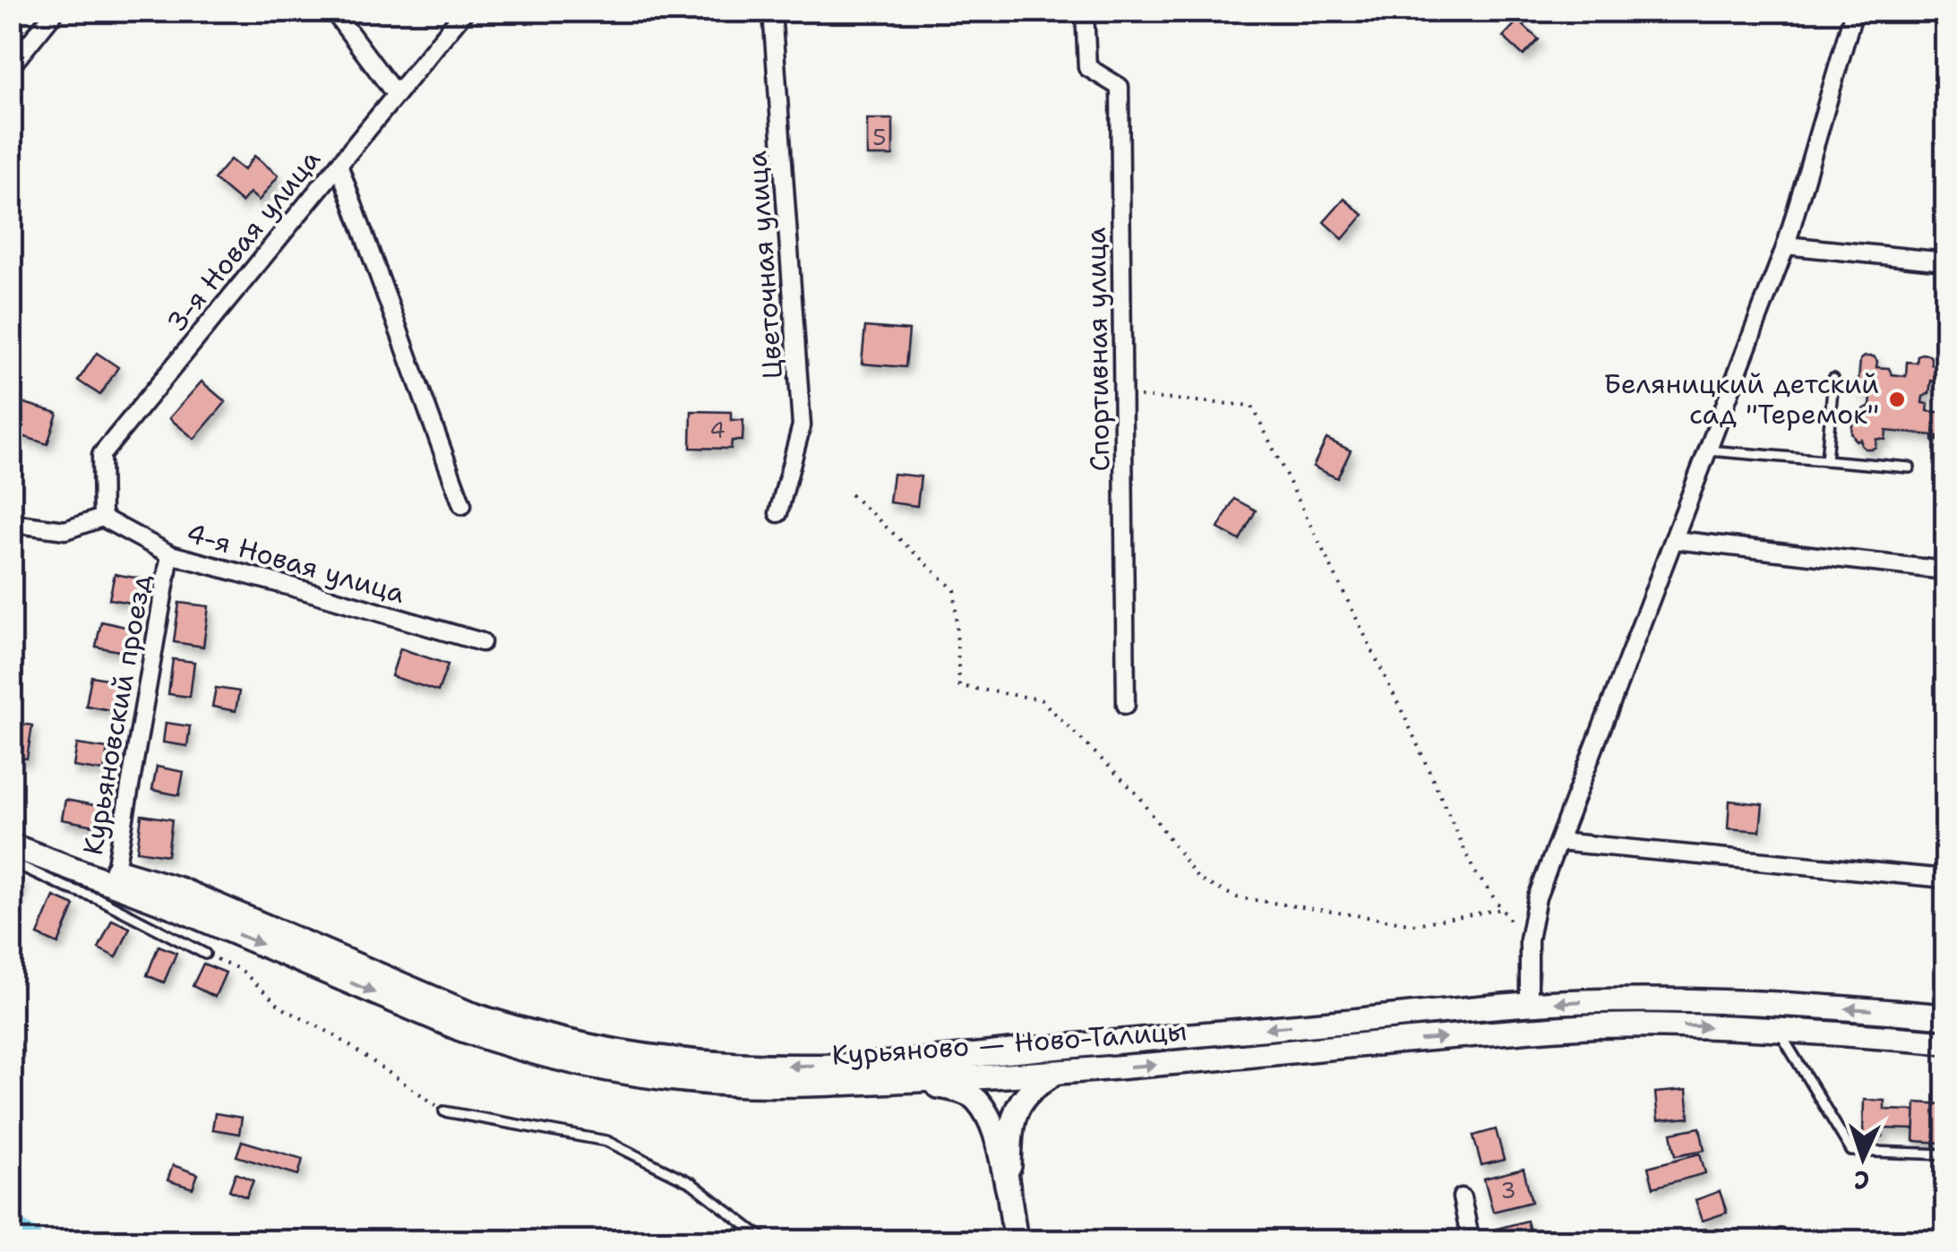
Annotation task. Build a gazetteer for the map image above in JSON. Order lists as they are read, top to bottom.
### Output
{
  "streets": {
    "main road": ["Курьяново — Ново-Талицы"],
    "street": [
      "3-я Новая улица",
      "Цветочная улица",
      "Спортивная улица",
      "4-я Новая улица",
      "Курьяновский проезд"
    ]
  },
  "crossings": [
    ["3-я Новая улица", "4-я Новая улица"],
    ["4-я Новая улица", "Курьяновский проезд"],
    ["Курьяновский проезд", "Курьяново — Ново-Талицы"]
  ],
  "places": ["Беляницкий детский сад \"Теремок\""],
  "house_numbers": ["5", "4", "3"],
  "north": "bottom"
}
